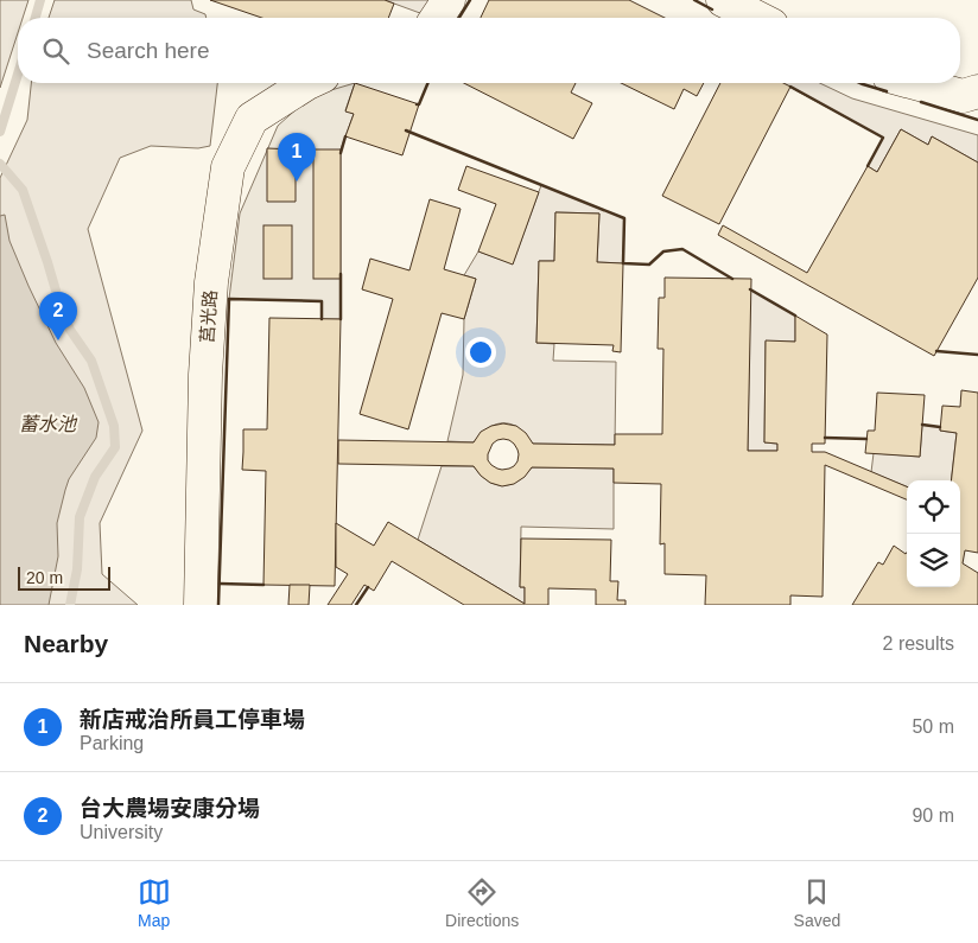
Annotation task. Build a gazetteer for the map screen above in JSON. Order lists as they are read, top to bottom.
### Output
{
  "streets": {
    "lane": ["莒光路"]
  },
  "water": ["蓄水池"],
  "scale_bar": "20 m",
  "page": {
    "search": "Search here",
    "pins": ["1", "2"],
    "scale": "20 m",
    "heading": ["Nearby", "2 results"],
    "list": [
      {
        "mark": "1",
        "name": "新店戒治所員工停車場",
        "note": "Parking",
        "value": "50 m"
      },
      {
        "mark": "2",
        "name": "台大農場安康分場",
        "note": "University",
        "value": "90 m"
      }
    ],
    "nav": ["Map", "Directions", "Saved"]
  }
}
